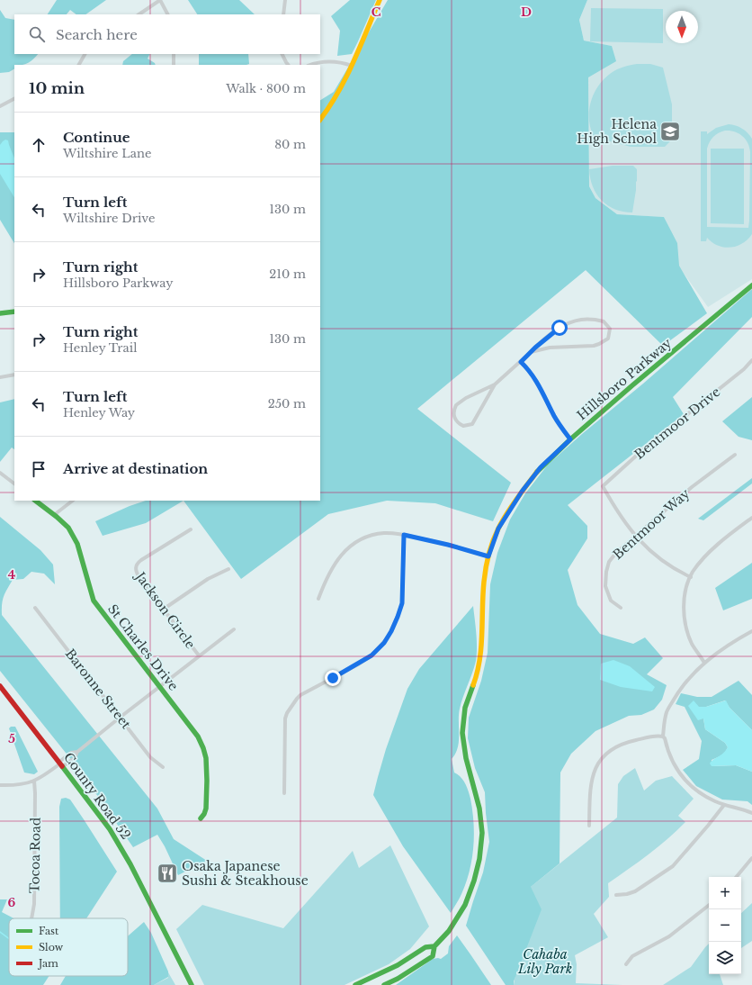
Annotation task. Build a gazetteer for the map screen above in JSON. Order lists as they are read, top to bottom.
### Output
{
  "streets": {
    "street": [
      "Hillsboro Parkway",
      "Bentmoor Drive",
      "Bentmoor Way",
      "Jackson Circle",
      "St Charles Drive",
      "Baronne Street",
      "County Road 52",
      "Tocoa Road"
    ]
  },
  "crossings": [
    ["Bentmoor Drive", "Bentmoor Way"]
  ],
  "parks": ["Cahaba Lily Park"],
  "places": {
    "school or university": ["Helena High School"],
    "restaurant": ["Osaka Japanese Sushi & Steakhouse"]
  },
  "legend": ["Fast", "Slow", "Jam"],
  "north": "bottom",
  "page": {
    "search": "Search here",
    "heading": ["10 min", "Walk · 800 m"],
    "list": [
      ["Continue", "Wiltshire Lane", "80 m"],
      ["Turn left", "Wiltshire Drive", "130 m"],
      ["Turn right", "Hillsboro Parkway", "210 m"],
      ["Turn right", "Henley Trail", "130 m"],
      ["Turn left", "Henley Way", "250 m"],
      "Arrive at destination"
    ],
    "map_buttons": ["+", "−"]
  },
  "grid": {
    "columns": ["C", "D"],
    "rows": ["4", "5", "6"]
  }
}
